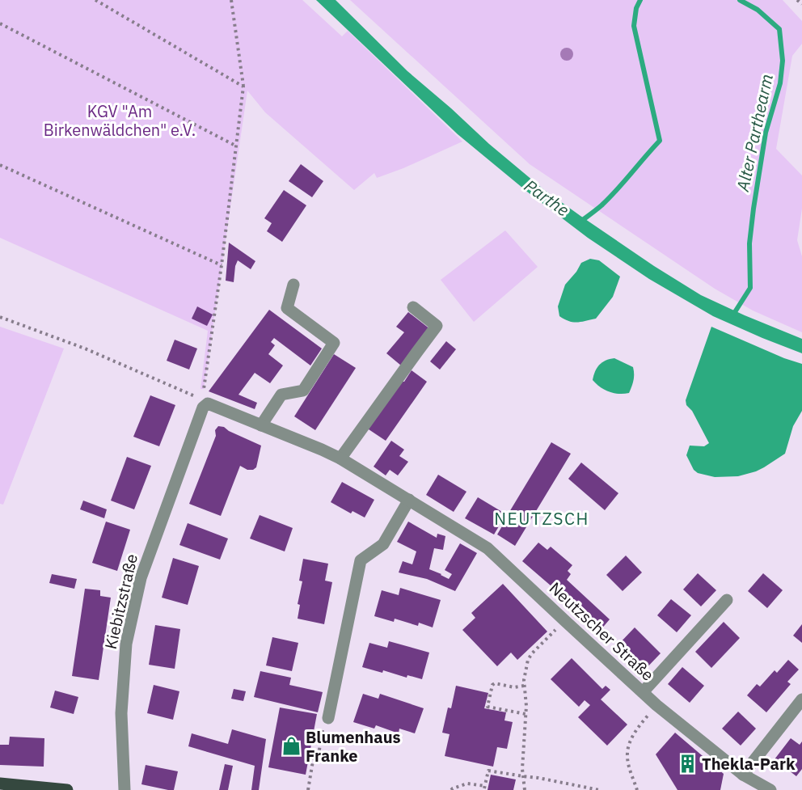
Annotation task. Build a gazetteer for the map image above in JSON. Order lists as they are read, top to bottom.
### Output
{
  "streets": {
    "street": ["Kiebitzstraße", "Neutzscher Straße"]
  },
  "crossings": [
    ["Kiebitzstraße", "Neutzscher Straße"]
  ],
  "districts": ["NEUTZSCH"],
  "water": ["Alter Parthearm", "Parthe"],
  "parks": ["KGV \"Am Birkenwäldchen\" e.V."],
  "places": {
    "shop": ["Blumenhaus Franke"],
    "building": ["Thekla-Park"]
  }
}
